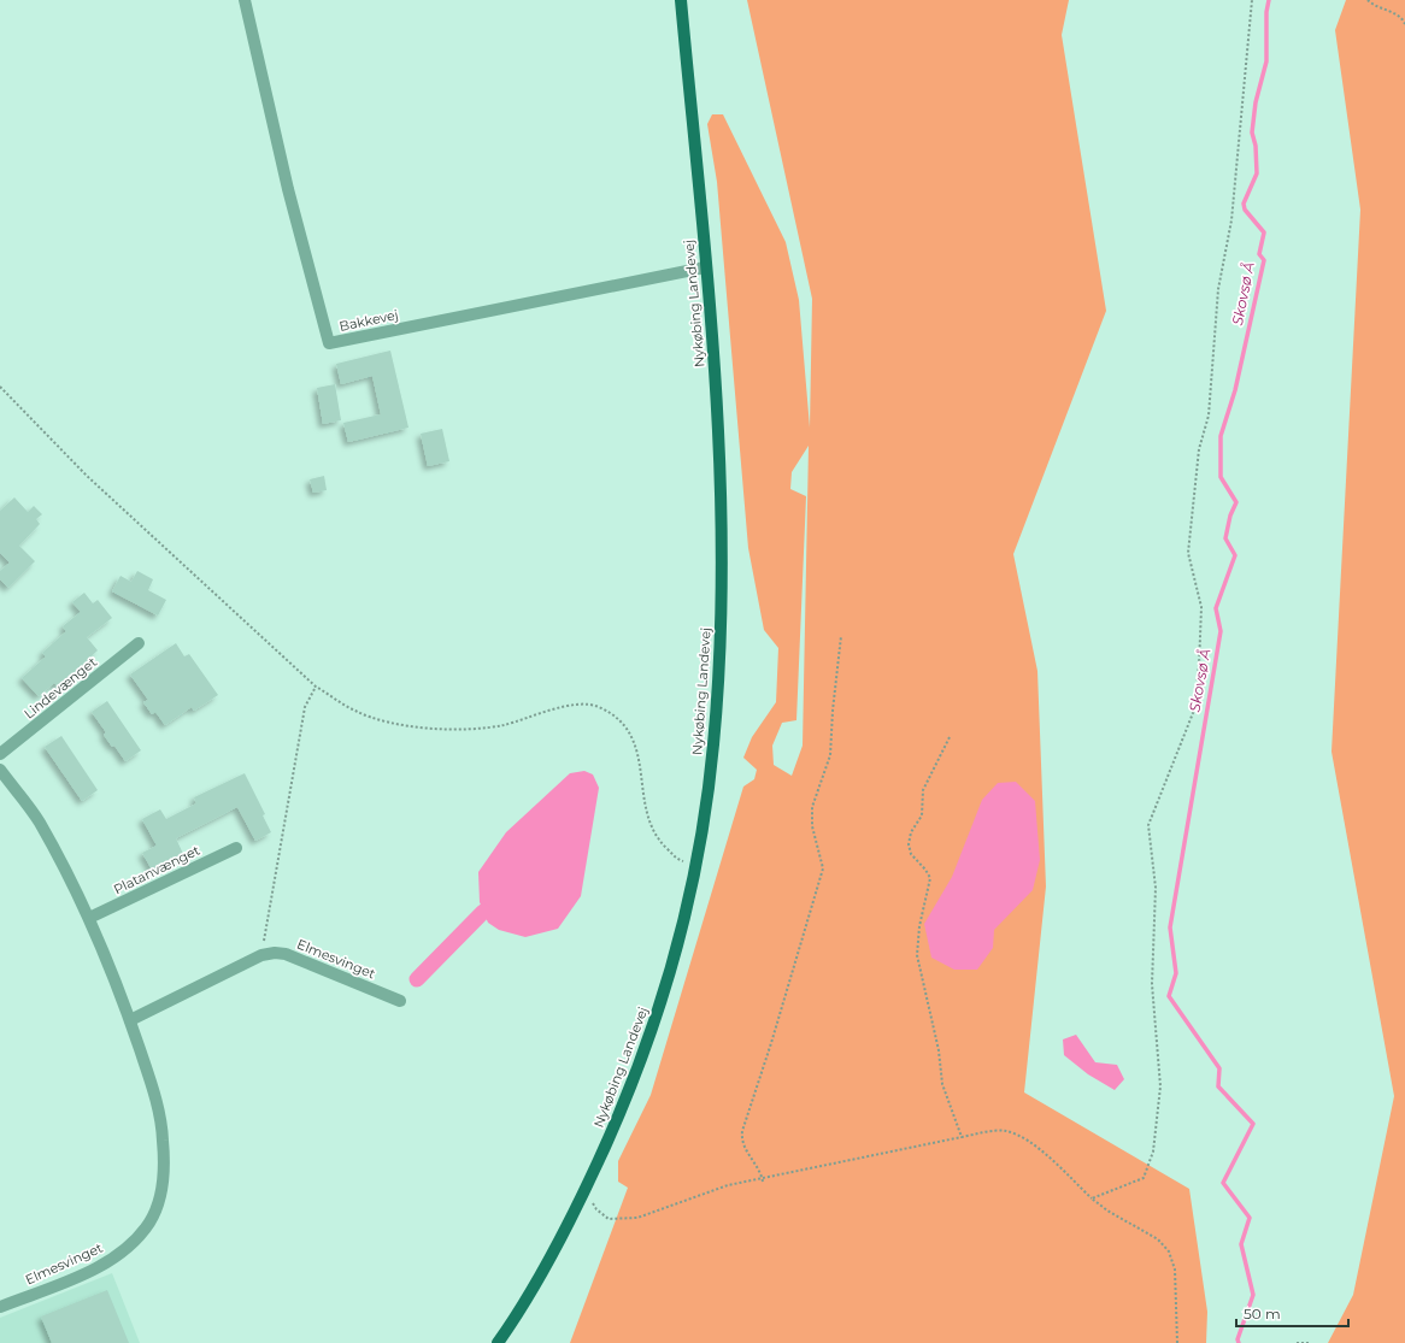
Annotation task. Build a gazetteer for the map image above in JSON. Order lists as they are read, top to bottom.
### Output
{
  "streets": {
    "main road": ["Nykøbing Landevej"],
    "street": [
      "Bakkevej",
      "Lindevænget",
      "Platanvænget",
      "Elmesvinget"
    ]
  },
  "crossings": [
    ["Nykøbing Landevej", "Bakkevej"],
    ["Platanvænget", "Elmesvinget"]
  ],
  "water": ["Skovsø Å"],
  "scale_bar": "50 m"
}
